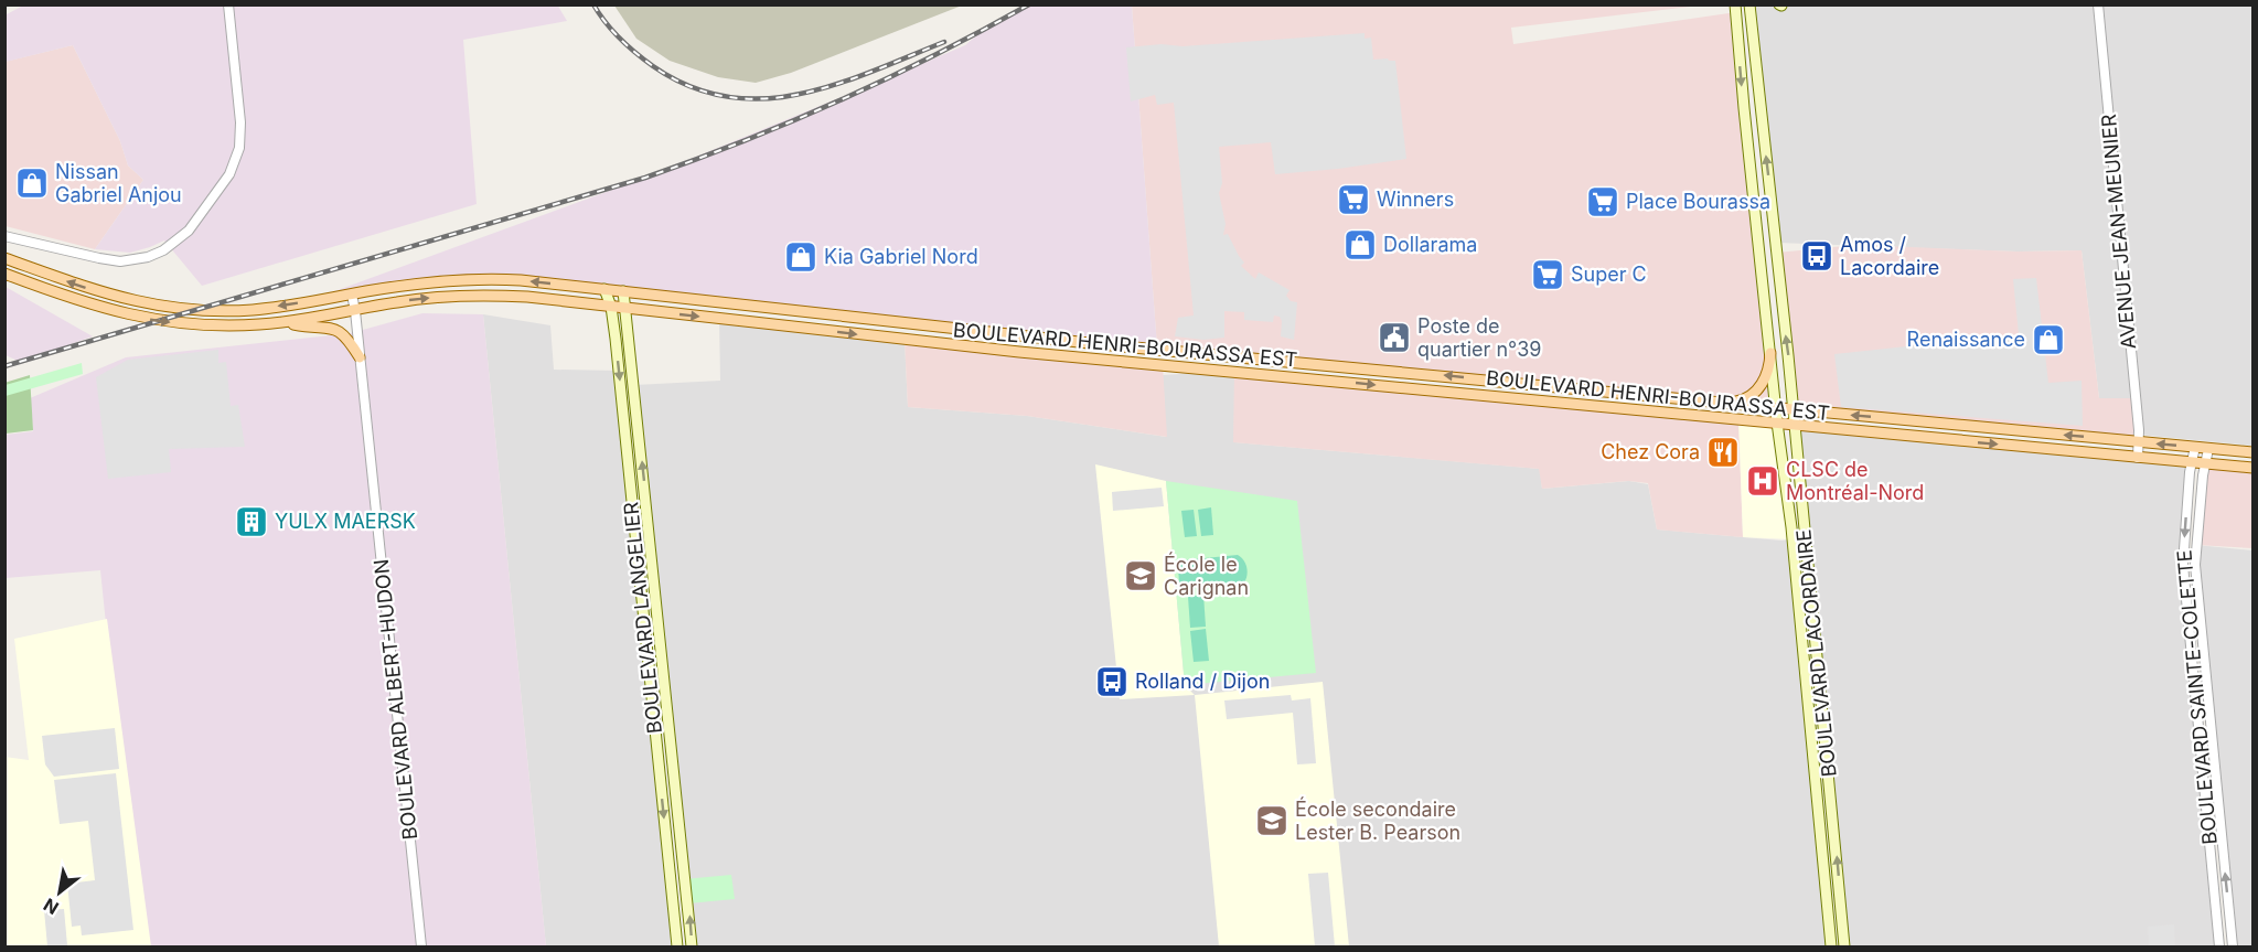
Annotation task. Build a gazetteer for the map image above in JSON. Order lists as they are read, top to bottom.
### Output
{
  "streets": {
    "main road": ["BOULEVARD HENRI-BOURASSA EST", "BOULEVARD LANGELIER", "BOULEVARD LACORDAIRE"],
    "street": ["AVENUE JEAN-MEUNIER", "BOULEVARD SAINTE-COLETTE", "BOULEVARD ALBERT-HUDON"]
  },
  "crossings": [
    ["AVENUE JEAN-MEUNIER", "BOULEVARD HENRI-BOURASSA EST"],
    ["BOULEVARD HENRI-BOURASSA EST", "BOULEVARD LANGELIER"],
    ["BOULEVARD HENRI-BOURASSA EST", "BOULEVARD LACORDAIRE"],
    ["BOULEVARD HENRI-BOURASSA EST", "BOULEVARD SAINTE-COLETTE"],
    ["BOULEVARD HENRI-BOURASSA EST", "BOULEVARD ALBERT-HUDON"]
  ],
  "places": {
    "shop": [
      "Nissan Gabriel Anjou",
      "Dollarama",
      "Kia Gabriel Nord",
      "Renaissance"
    ],
    "supermarket": ["Winners", "Place Bourassa", "Super C"],
    "bus stop": ["Amos / Lacordaire", "Rolland / Dijon"],
    "public building": ["Poste de quartier n°39"],
    "restaurant": ["Chez Cora"],
    "hospital": ["CLSC de Montréal-Nord"],
    "building": ["YULX MAERSK"],
    "school or university": ["École le Carignan", "École secondaire Lester B. Pearson"]
  },
  "north": "bottom left"
}
